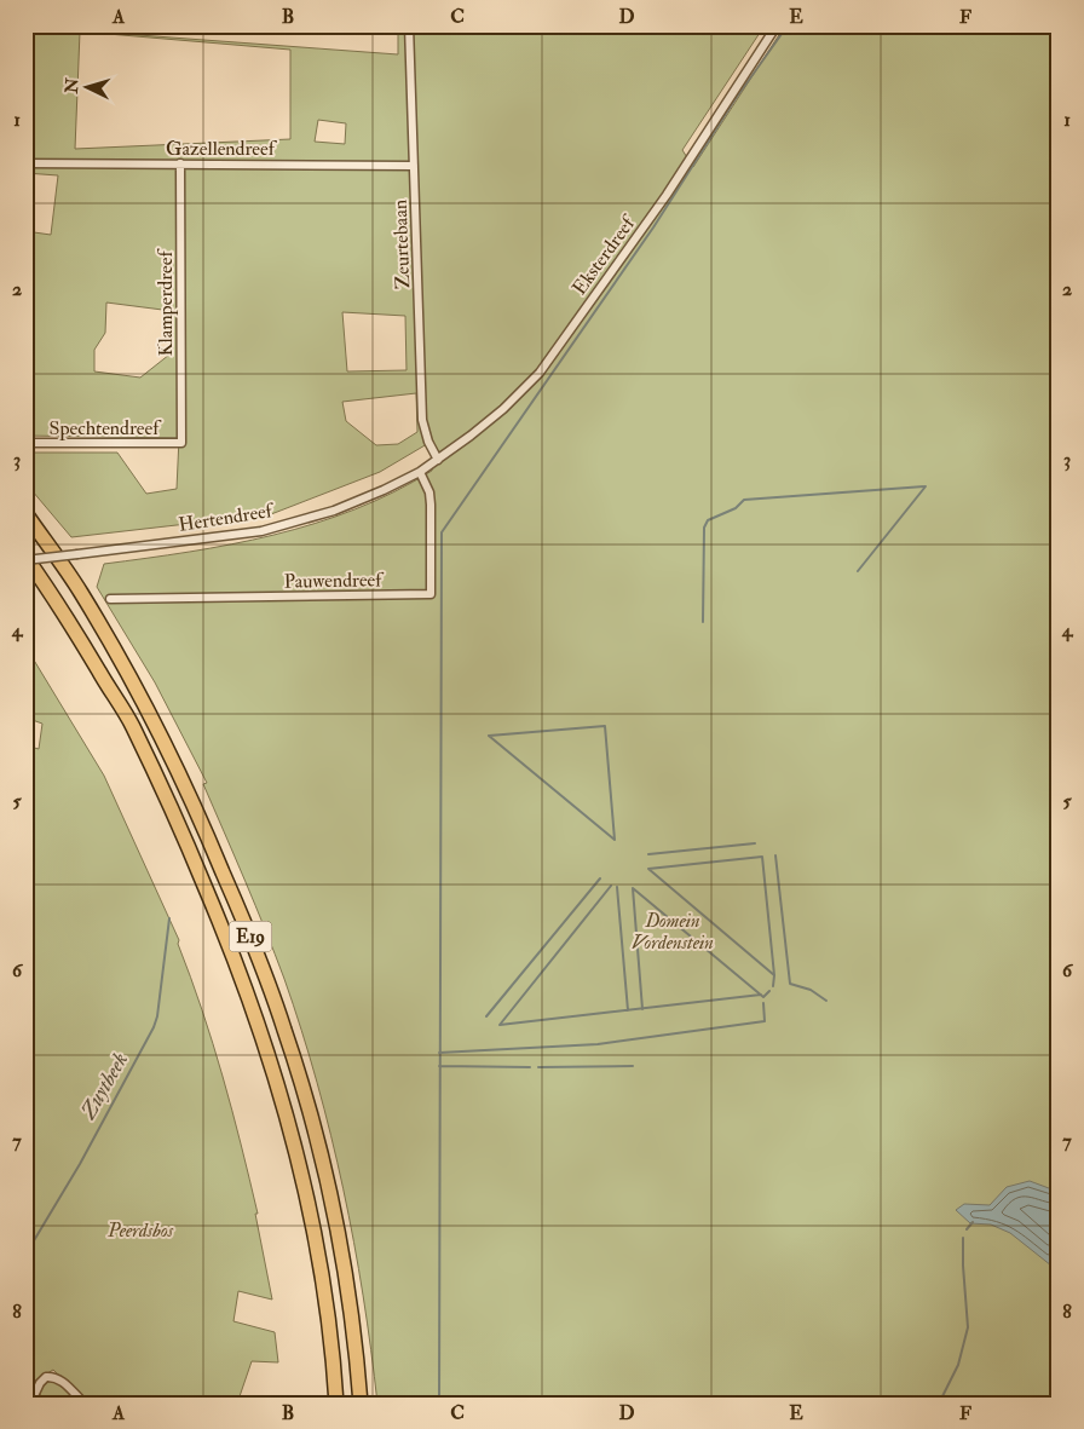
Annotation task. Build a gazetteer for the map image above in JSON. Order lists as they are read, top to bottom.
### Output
{
  "streets": {
    "highway": ["E19"],
    "street": [
      "Gazellendreef",
      "Zeurtebaan",
      "Eksterdreef",
      "Klamperdreef",
      "Spechtendreef",
      "Hertendreef",
      "Pauwendreef"
    ]
  },
  "crossings": [
    ["Gazellendreef", "Zeurtebaan"],
    ["Gazellendreef", "Klamperdreef"],
    ["Zeurtebaan", "Eksterdreef"],
    ["Eksterdreef", "Hertendreef"],
    ["Eksterdreef", "Pauwendreef"],
    ["Klamperdreef", "Spechtendreef"],
    ["Hertendreef", "Pauwendreef"],
    ["Hertendreef", "E19"]
  ],
  "water": ["Zuytbeek"],
  "parks": ["Domein Vordenstein", "Peerdsbos"],
  "north": "left",
  "grid": {
    "columns": [
      "A",
      "B",
      "C",
      "D",
      "E",
      "F"
    ],
    "rows": [
      "1",
      "2",
      "3",
      "4",
      "5",
      "6",
      "7",
      "8"
    ]
  }
}
